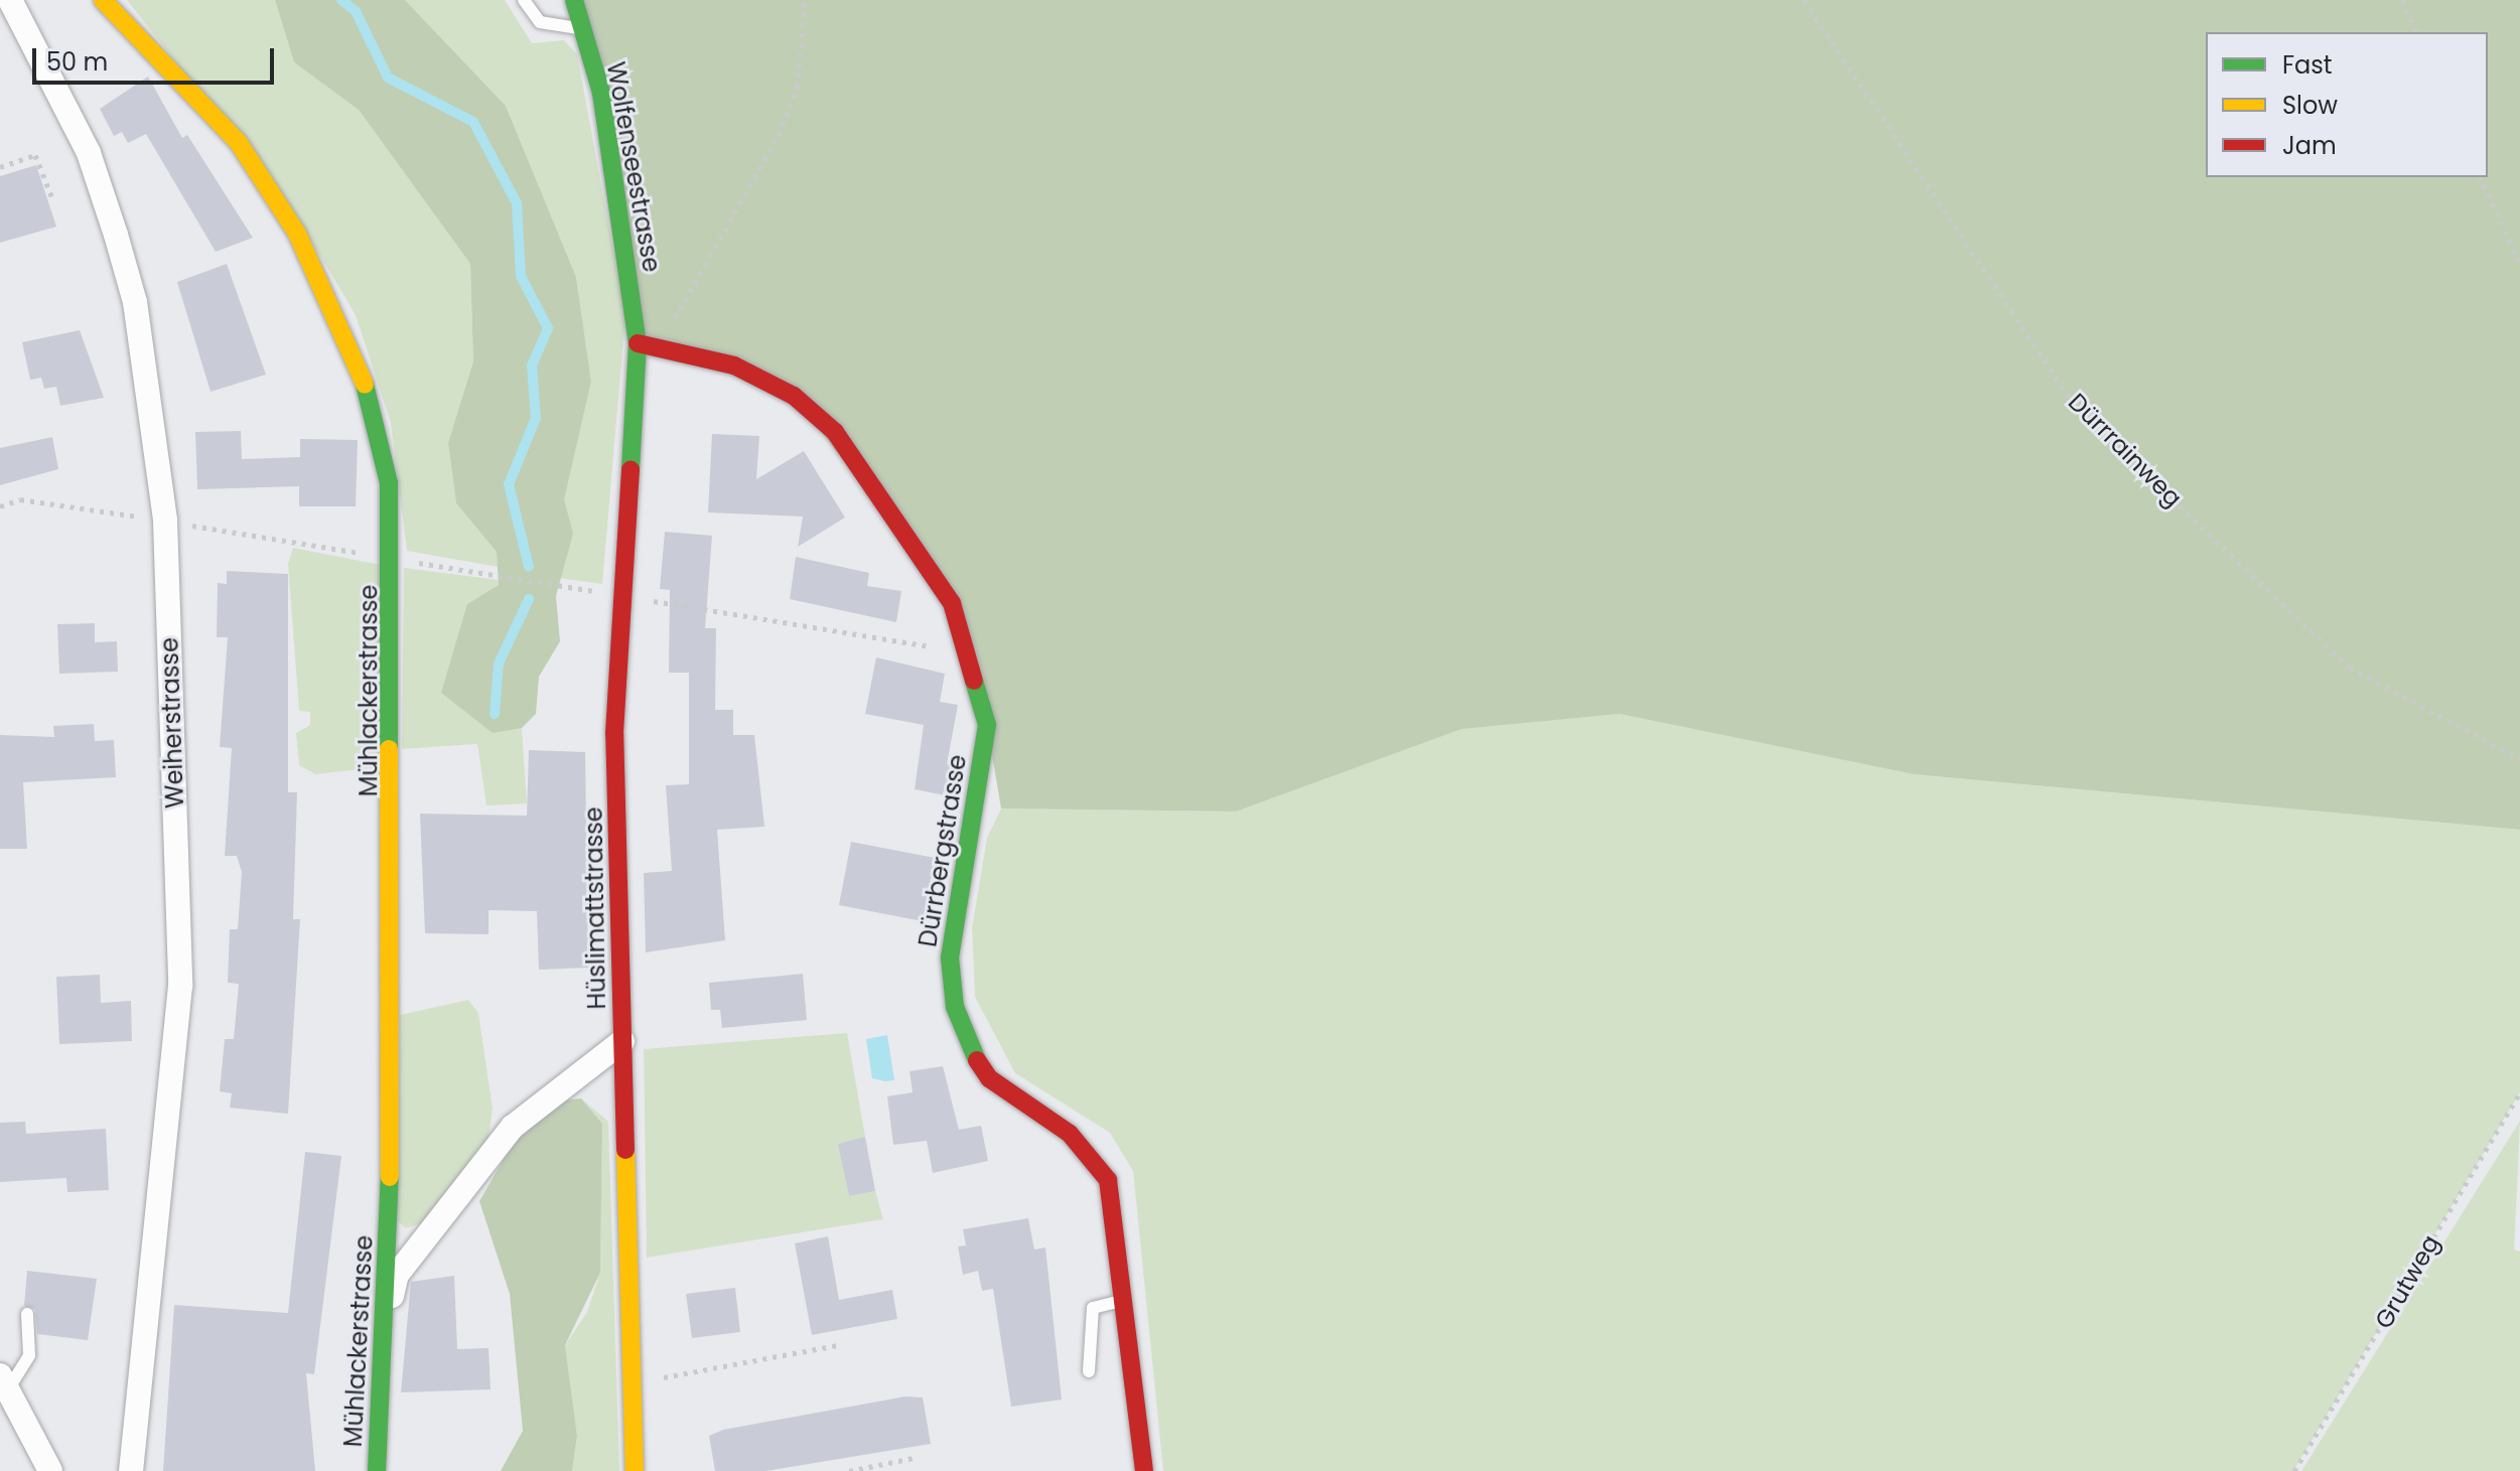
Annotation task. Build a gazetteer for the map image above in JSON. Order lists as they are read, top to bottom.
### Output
{
  "streets": {
    "street": [
      "Wolfenseestrasse",
      "Mühlackerstrasse",
      "Weiherstrasse",
      "Dürrbergstrasse",
      "Hüslimattstrasse"
    ],
    "path": ["Dürrrainweg", "Grutweg"]
  },
  "crossings": [
    ["Wolfenseestrasse", "Dürrbergstrasse"],
    ["Wolfenseestrasse", "Hüslimattstrasse"],
    ["Dürrbergstrasse", "Hüslimattstrasse"]
  ],
  "legend": ["Fast", "Slow", "Jam"],
  "scale_bar": "50 m"
}
